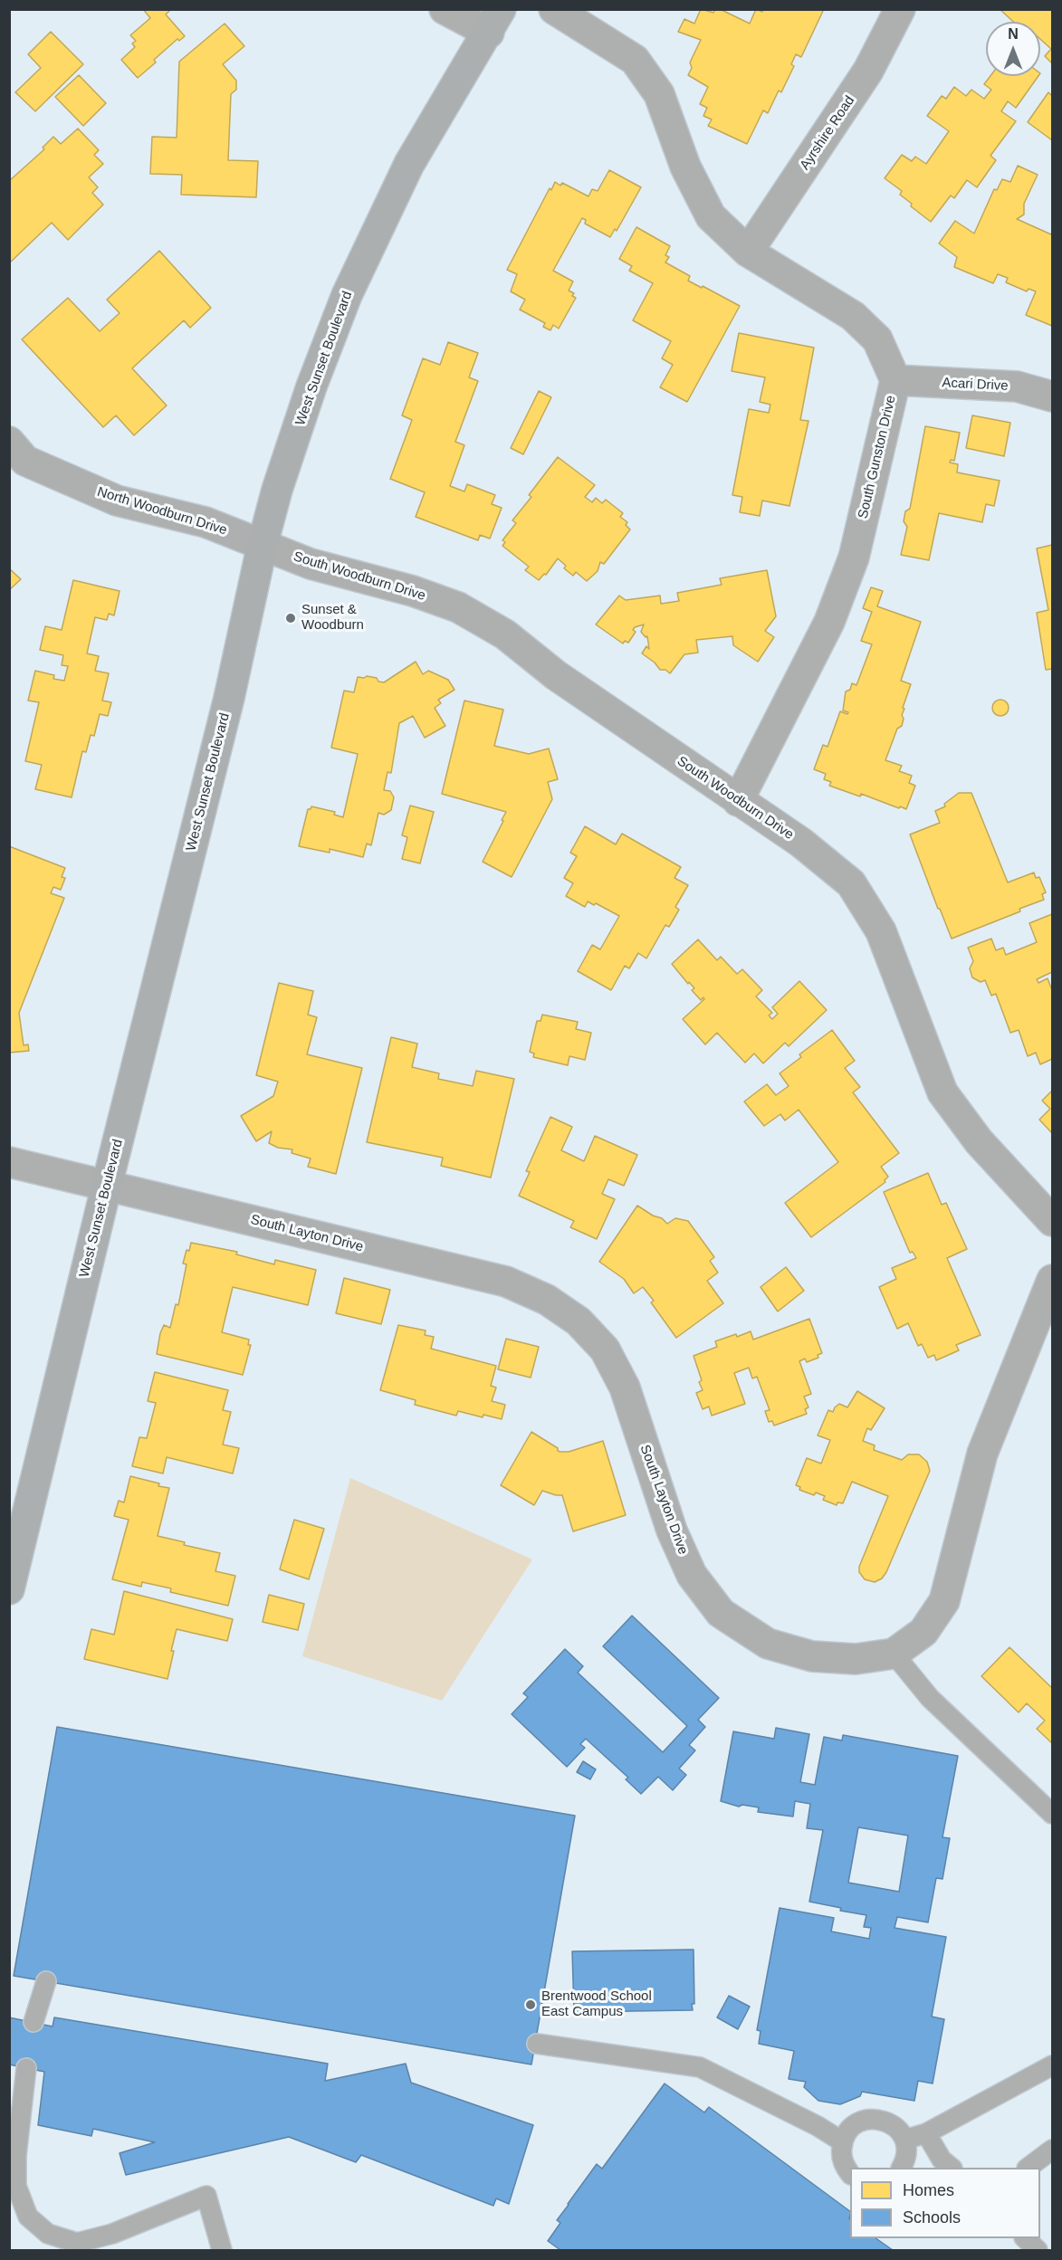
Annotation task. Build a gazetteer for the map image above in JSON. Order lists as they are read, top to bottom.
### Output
{
  "streets": {
    "main road": ["West Sunset Boulevard"],
    "street": [
      "Ayrshire Road",
      "Acari Drive",
      "South Gunston Drive",
      "North Woodburn Drive",
      "South Woodburn Drive",
      "South Layton Drive"
    ]
  },
  "crossings": [
    ["Ayrshire Road", "South Gunston Drive"],
    ["West Sunset Boulevard", "North Woodburn Drive"],
    ["West Sunset Boulevard", "South Woodburn Drive"],
    ["West Sunset Boulevard", "South Layton Drive"],
    ["Acari Drive", "South Gunston Drive"],
    ["South Gunston Drive", "South Woodburn Drive"],
    ["North Woodburn Drive", "South Woodburn Drive"]
  ],
  "places": ["Sunset & Woodburn", "Brentwood School East Campus"],
  "legend": ["Homes", "Schools"],
  "north": "top"
}
